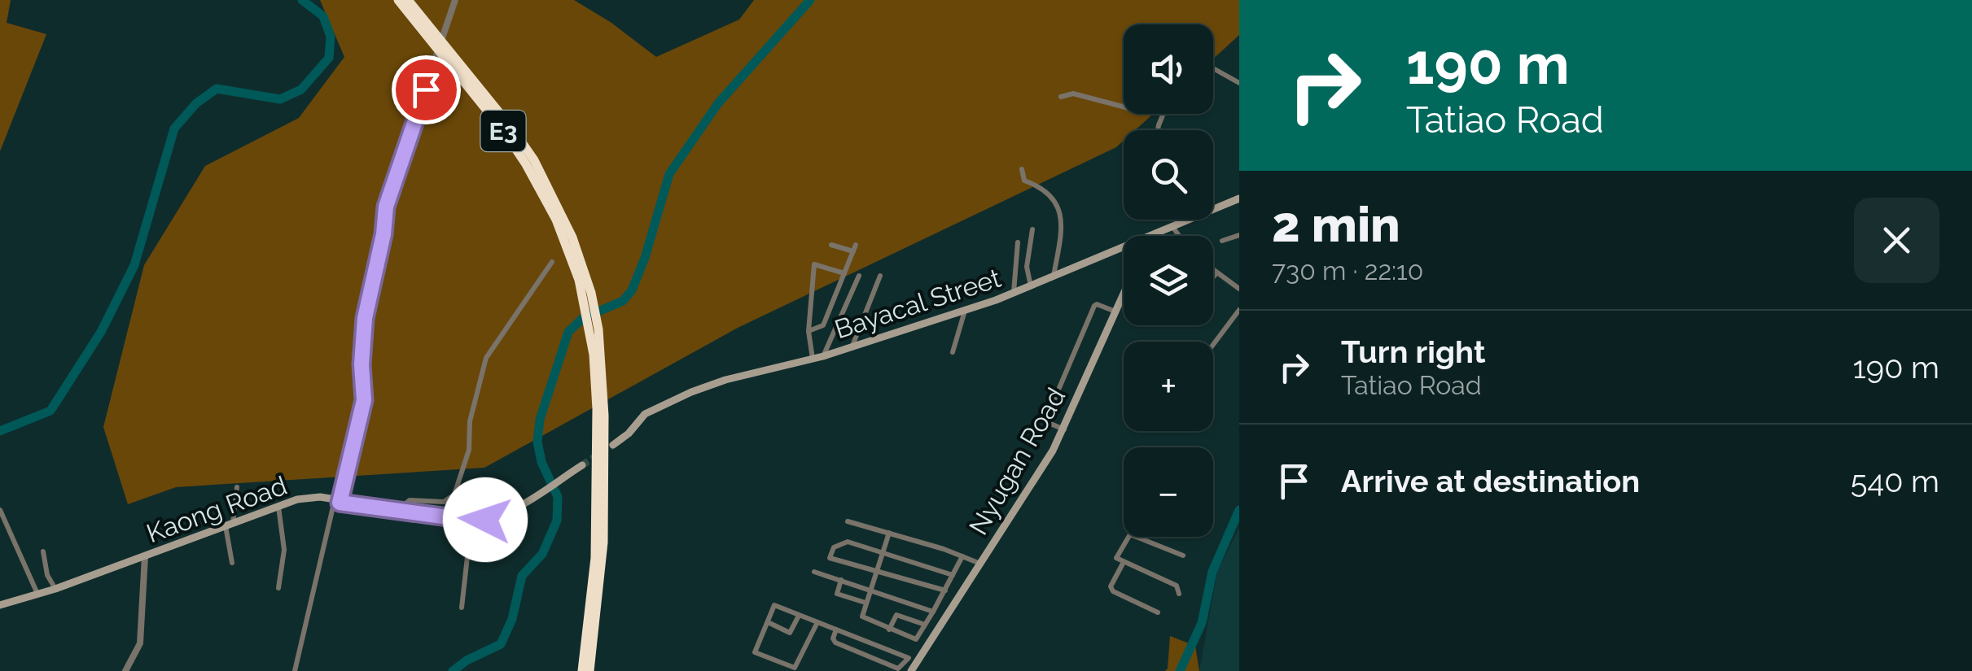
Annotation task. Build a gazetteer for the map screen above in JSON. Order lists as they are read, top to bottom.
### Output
{
  "streets": {
    "highway": ["E3"],
    "main road": ["Bayacal Street", "Nyugan Road", "Kaong Road"]
  },
  "page": {
    "turn": ["190 m", "Tatiao Road"],
    "map_buttons": ["+", "−"],
    "heading": ["2 min", "730 m · 22:10"],
    "list": [
      {
        "name": "Turn right",
        "note": "Tatiao Road",
        "value": "190 m"
      },
      {
        "name": "Arrive at destination",
        "value": "540 m"
      }
    ]
  }
}
